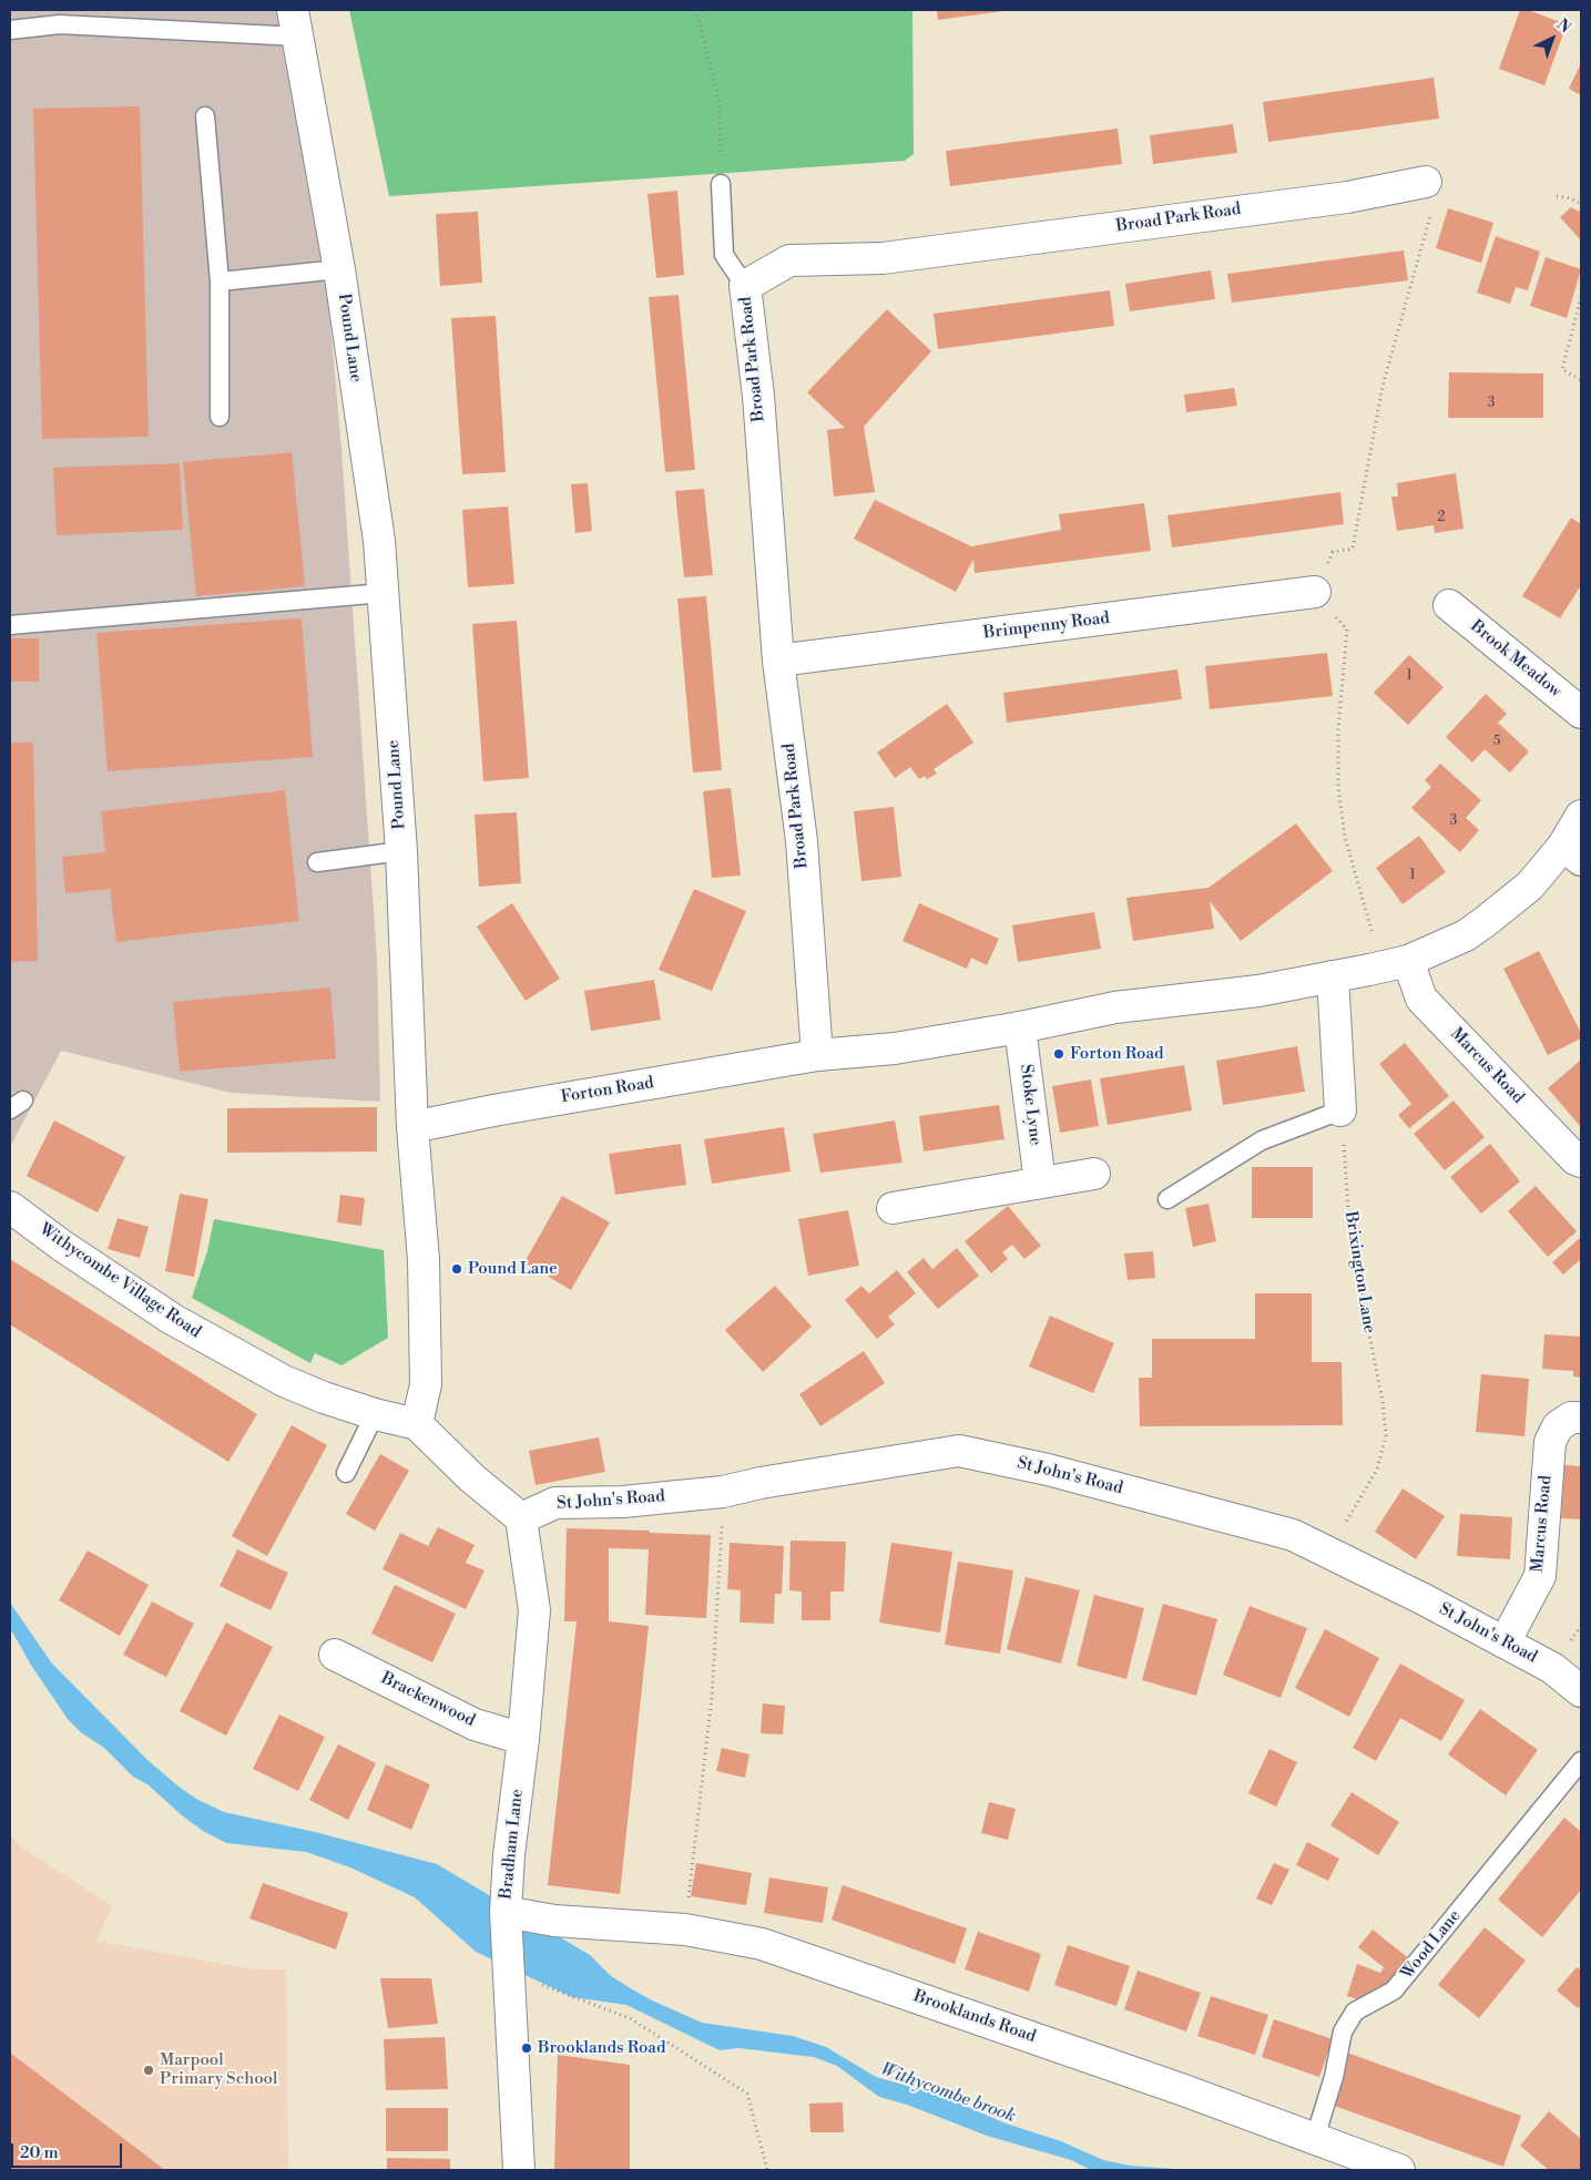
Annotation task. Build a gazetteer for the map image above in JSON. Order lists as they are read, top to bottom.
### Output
{
  "streets": {
    "street": [
      "Broad Park Road",
      "Pound Lane",
      "Brimpenny Road",
      "Brook Meadow",
      "Marcus Road",
      "Forton Road",
      "Stoke Lyne",
      "Withycombe Village Road",
      "St John's Road",
      "Brackenwood",
      "Bradham Lane",
      "Brooklands Road"
    ],
    "lane": ["Wood Lane"],
    "path": ["Brixington Lane"]
  },
  "crossings": [
    ["Broad Park Road", "Brimpenny Road"],
    ["Broad Park Road", "Forton Road"],
    ["Pound Lane", "Forton Road"],
    ["Pound Lane", "Withycombe Village Road"],
    ["Marcus Road", "Forton Road"],
    ["Marcus Road", "St John's Road"],
    ["Forton Road", "Stoke Lyne"],
    ["Brixington Lane", "St John's Road"],
    ["St John's Road", "Bradham Lane"],
    ["Brackenwood", "Bradham Lane"],
    ["Bradham Lane", "Brooklands Road"],
    ["Wood Lane", "Brooklands Road"]
  ],
  "water": ["Withycombe brook"],
  "places": [
    "Forton Road",
    "Pound Lane",
    "Brooklands Road",
    "Marpool Primary School"
  ],
  "house_numbers": [
    "3",
    "2",
    "1",
    "5",
    "3",
    "1"
  ],
  "scale_bar": "20 m",
  "north": "top right"
}
